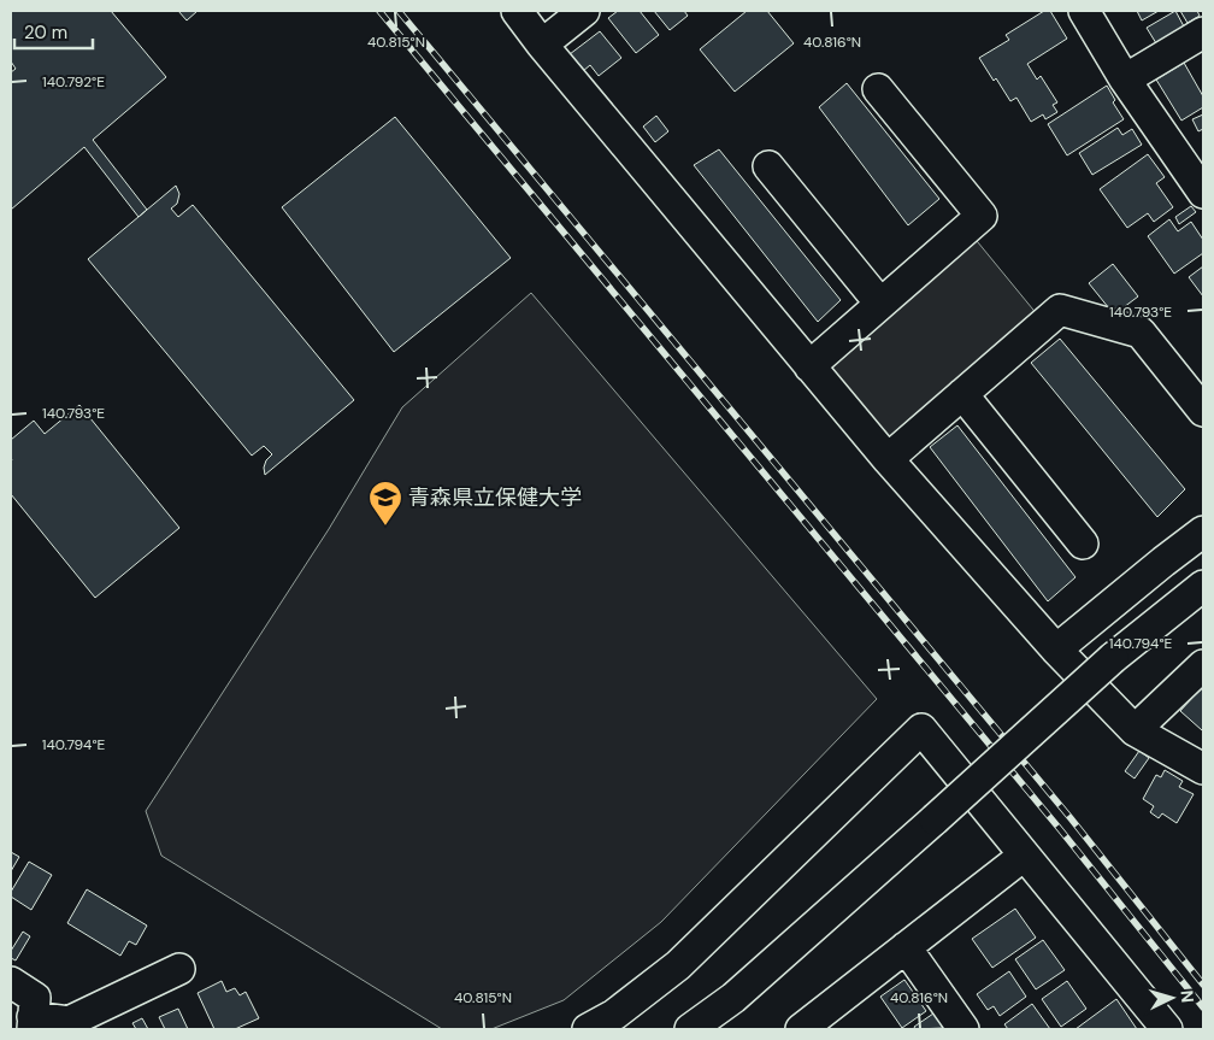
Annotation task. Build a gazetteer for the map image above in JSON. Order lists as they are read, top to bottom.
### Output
{
  "places": {
    "school or university": ["青森県立保健大学"]
  },
  "scale_bar": "20 m",
  "north": "right",
  "coordinates": [
    "40.816°N",
    "40.815°N",
    "140.792°E",
    "140.793°E",
    "140.794°E"
  ]
}
